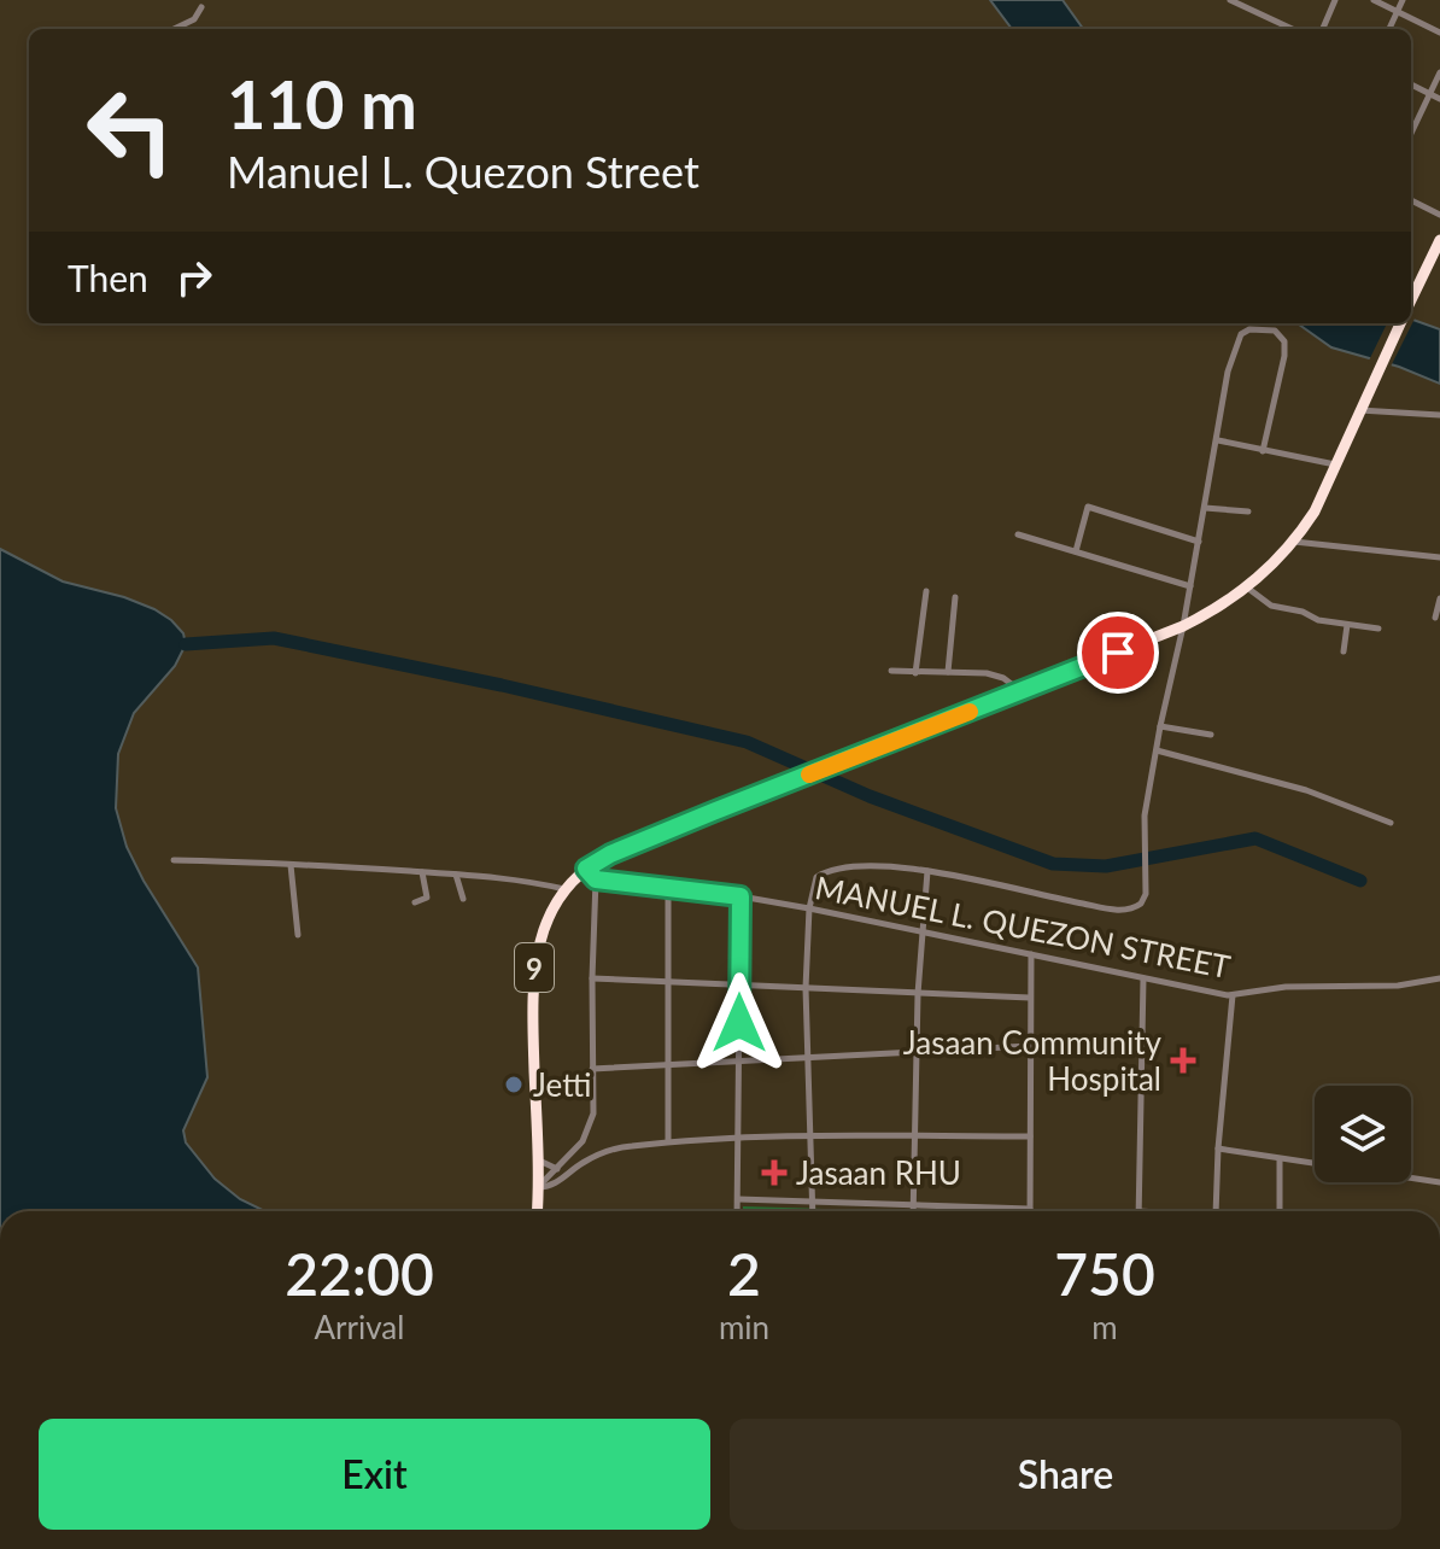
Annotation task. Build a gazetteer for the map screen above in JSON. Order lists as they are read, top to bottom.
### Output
{
  "streets": {
    "highway": ["9"],
    "street": ["MANUEL L. QUEZON STREET"]
  },
  "places": {
    "health": ["Jasaan Community Hospital", "Jasaan RHU"],
    "other": ["Jetti"]
  },
  "page": {
    "turn": ["110 m", "Manuel L. Quezon Street"],
    "then": "Then",
    "eta": [
      "22:00",
      "Arrival",
      "2",
      "min",
      "750",
      "m"
    ],
    "buttons": ["Exit", "Share"]
  }
}
